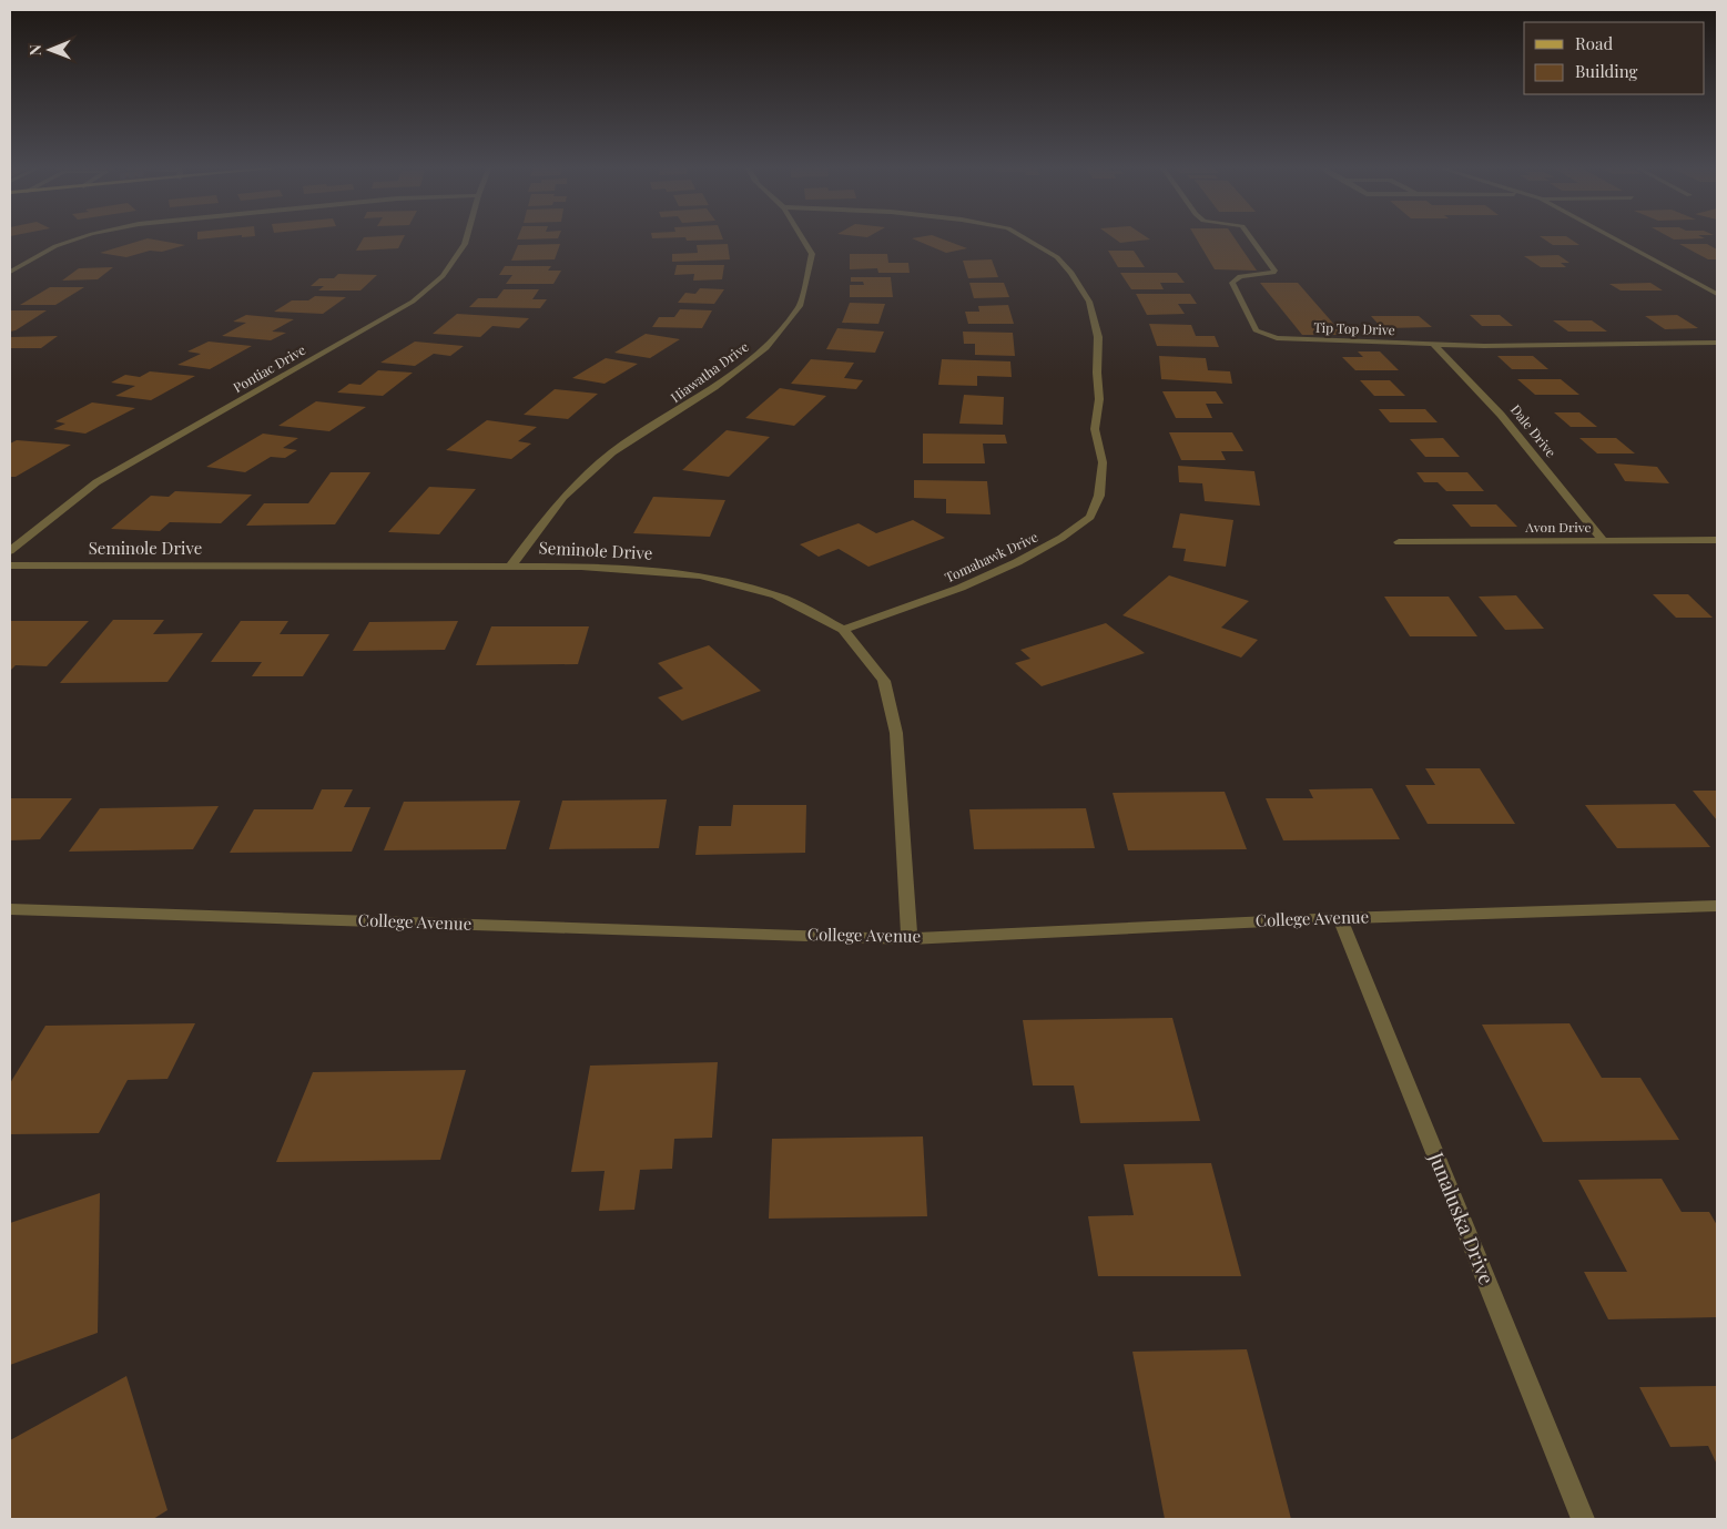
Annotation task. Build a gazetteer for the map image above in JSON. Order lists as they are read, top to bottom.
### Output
{
  "streets": {
    "street": [
      "Tip Top Drive",
      "Pontiac Drive",
      "Hiawatha Drive",
      "Dale Drive",
      "Avon Drive",
      "Seminole Drive",
      "Tomahawk Drive",
      "College Avenue",
      "Junaluska Drive"
    ]
  },
  "crossings": [
    ["Tip Top Drive", "Dale Drive"],
    ["Hiawatha Drive", "Seminole Drive"],
    ["Dale Drive", "Avon Drive"],
    ["Seminole Drive", "Tomahawk Drive"],
    ["Seminole Drive", "College Avenue"],
    ["College Avenue", "Junaluska Drive"]
  ],
  "legend": ["Road", "Building"],
  "north": "left"
}
